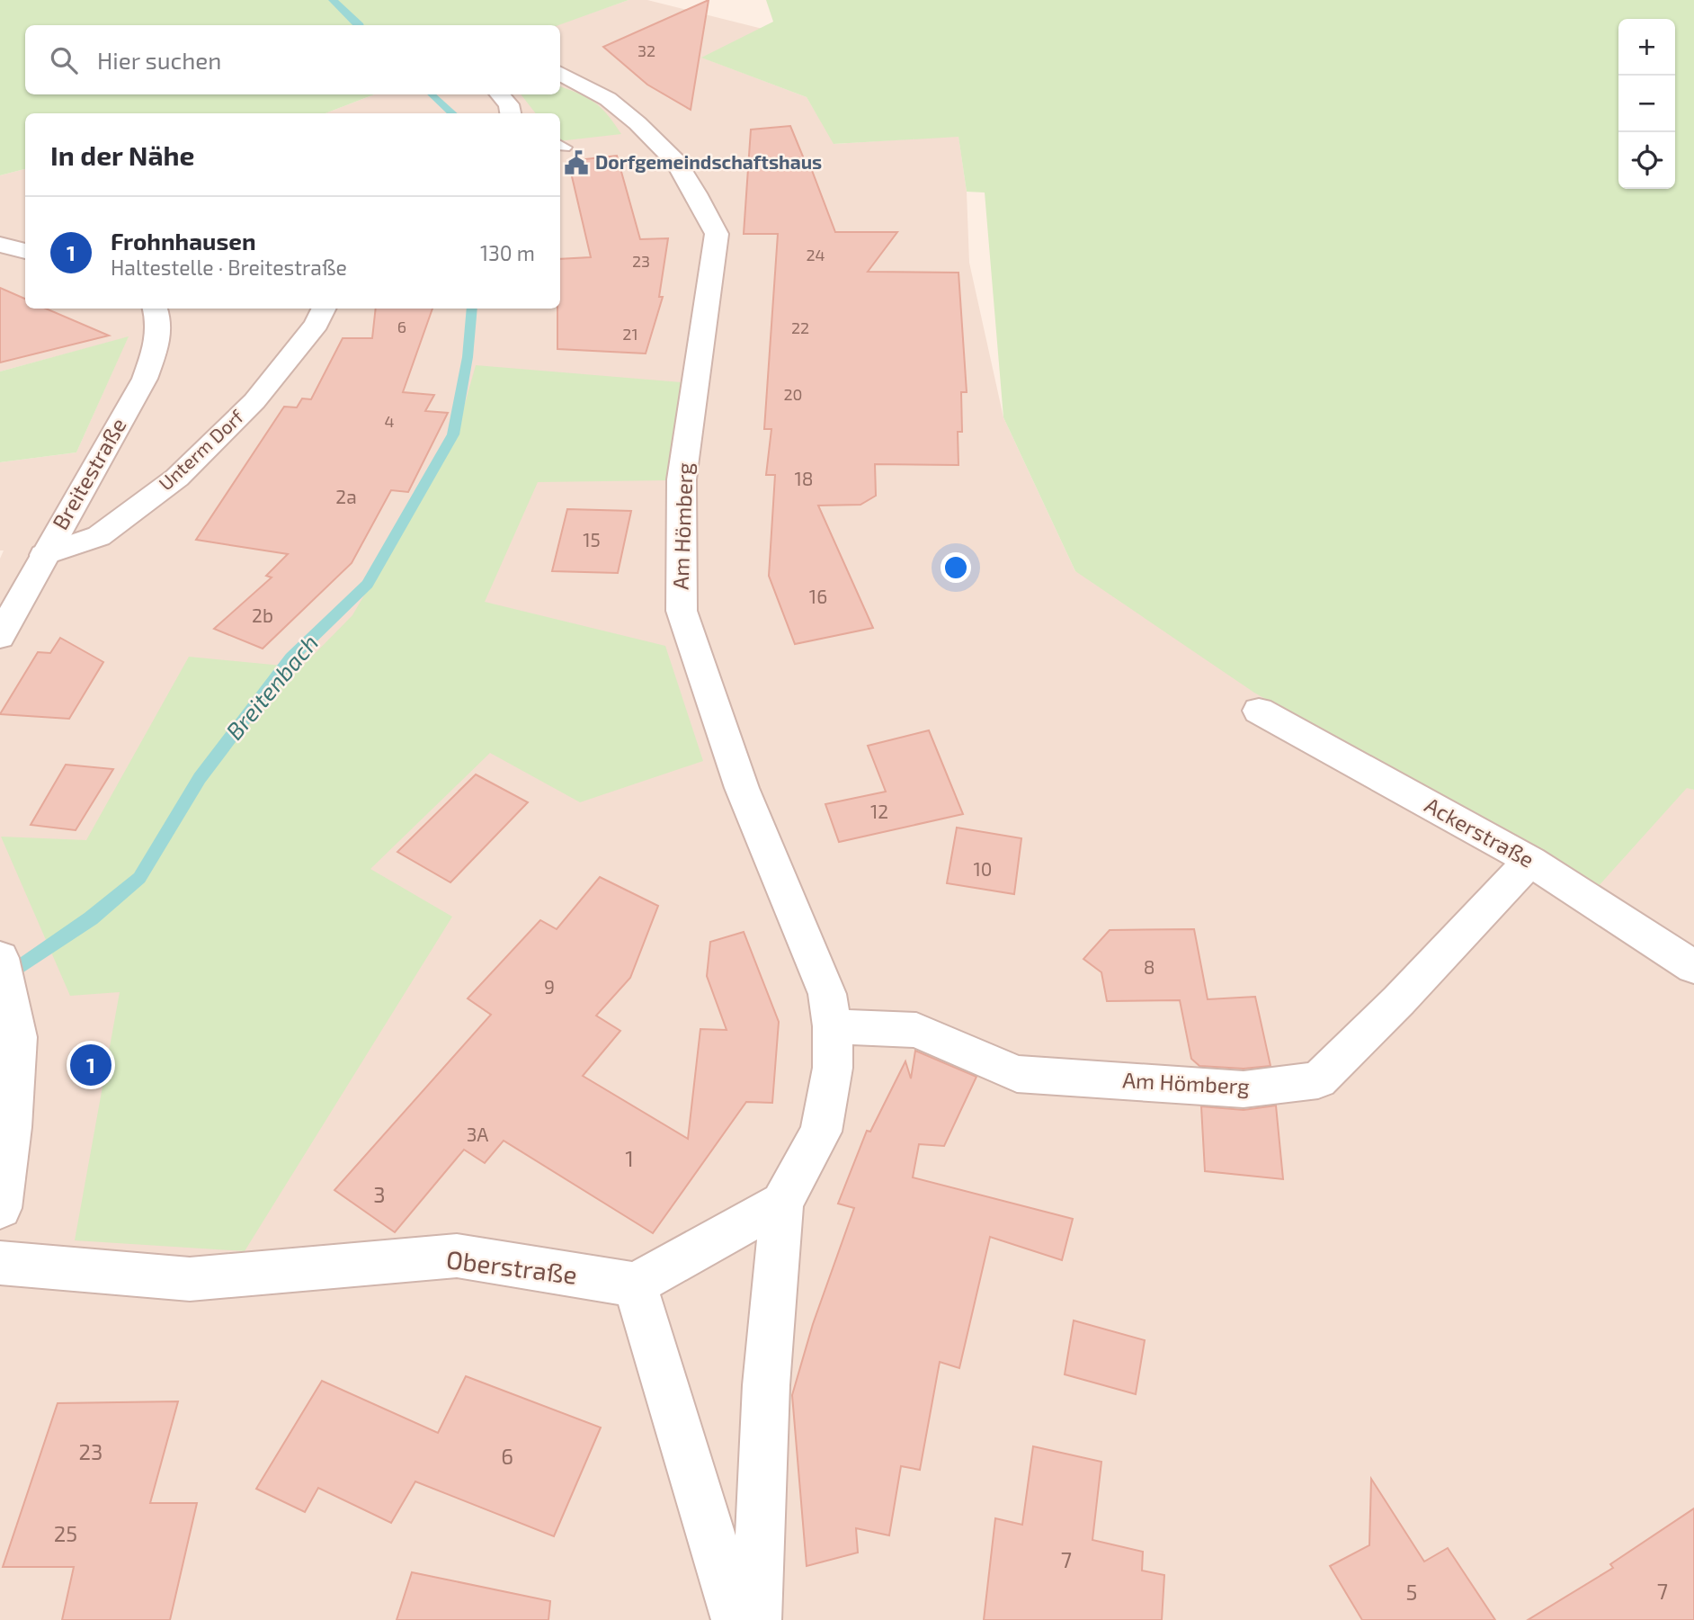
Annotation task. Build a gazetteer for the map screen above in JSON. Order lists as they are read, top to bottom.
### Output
{
  "streets": {
    "street": [
      "Unterm Dorf",
      "Breitestraße",
      "Am Hömberg",
      "Ackerstraße",
      "Oberstraße"
    ]
  },
  "crossings": [
    ["Unterm Dorf", "Breitestraße"],
    ["Am Hömberg", "Ackerstraße"]
  ],
  "water": ["Breitenbach"],
  "places": {
    "public building": ["Dorfgemeindschaftshaus"]
  },
  "house_numbers": [
    "32",
    "24",
    "23",
    "6",
    "22",
    "21",
    "20",
    "4",
    "18",
    "2a",
    "15",
    "16",
    "2b",
    "12",
    "10",
    "8",
    "9",
    "3A",
    "1",
    "3",
    "23",
    "6",
    "25",
    "7",
    "7",
    "5"
  ],
  "page": {
    "map_buttons": ["+", "−"],
    "search": "Hier suchen",
    "heading": "In der Nähe",
    "list": [
      {
        "mark": "1",
        "name": "Frohnhausen",
        "note": "Haltestelle · Breitestraße",
        "value": "130 m"
      }
    ],
    "pins": "1"
  }
}
